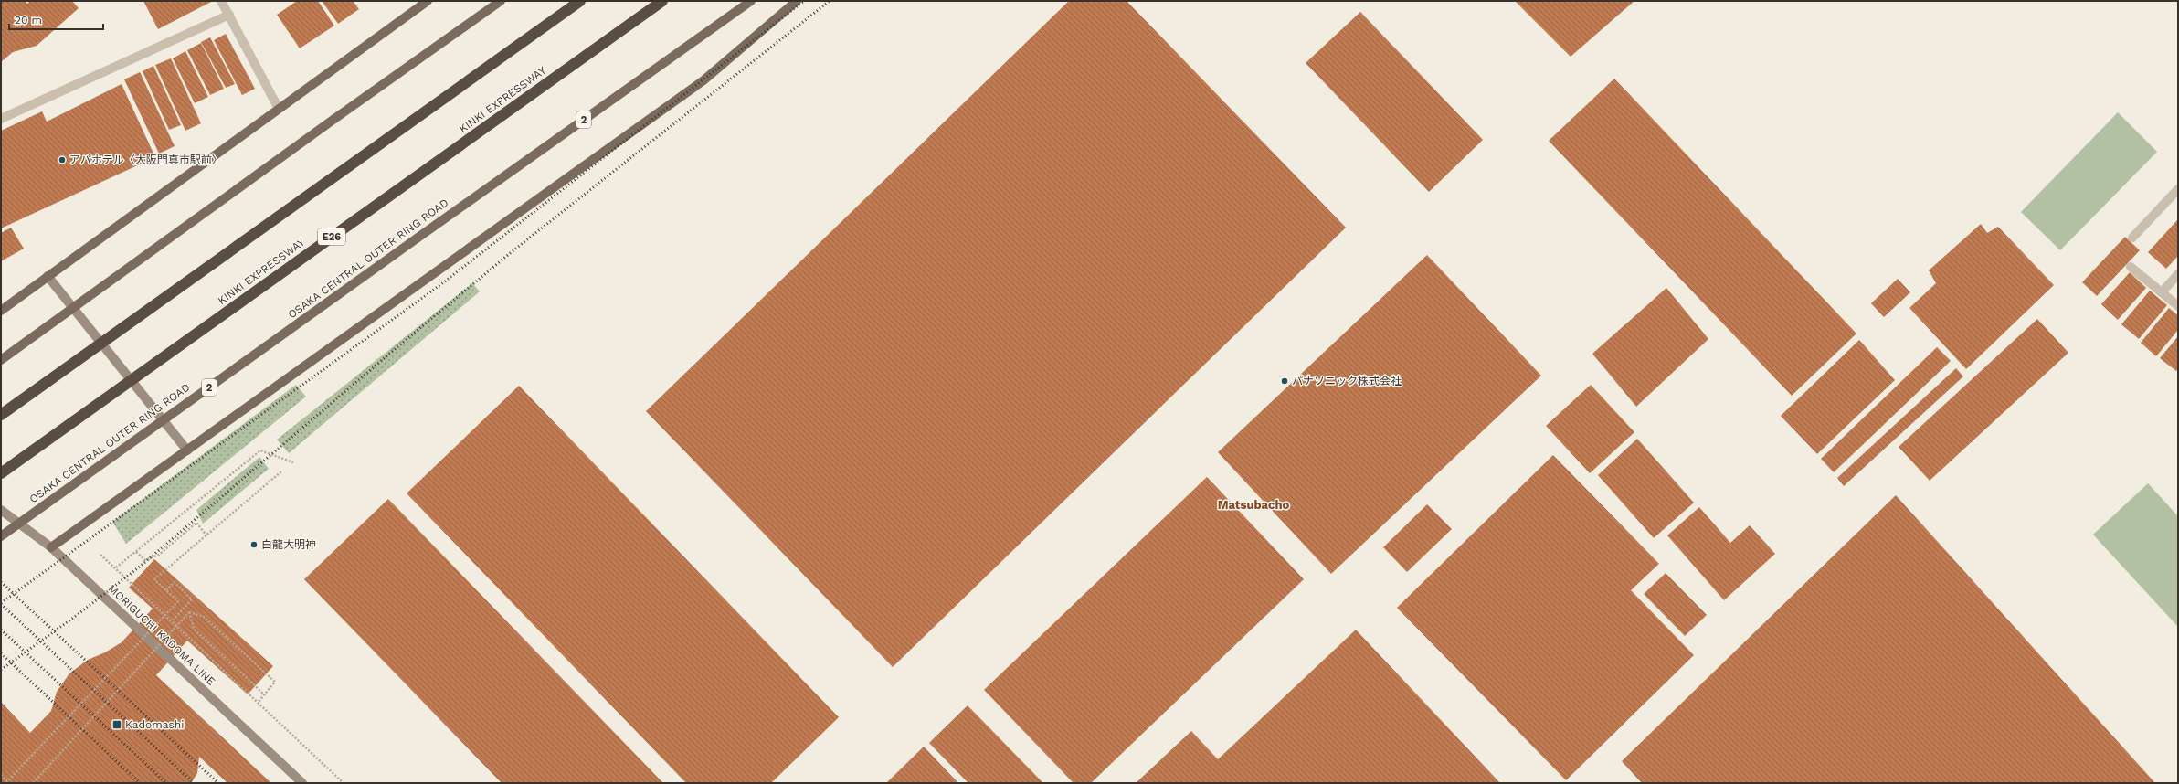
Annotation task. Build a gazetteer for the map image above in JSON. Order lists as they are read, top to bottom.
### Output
{
  "streets": {
    "highway": ["KINKI EXPRESSWAY", "E26"],
    "main road": ["2", "OSAKA CENTRAL OUTER RING ROAD", "MORIGUCHI KADOMA LINE"]
  },
  "districts": ["Matsubacho"],
  "places": {
    "other": ["アパホテル〈大阪門真市駅前〉", "パナソニック株式会社", "白龍大明神"],
    "transit": ["Kadomashi"]
  },
  "scale_bar": "20 m"
}
